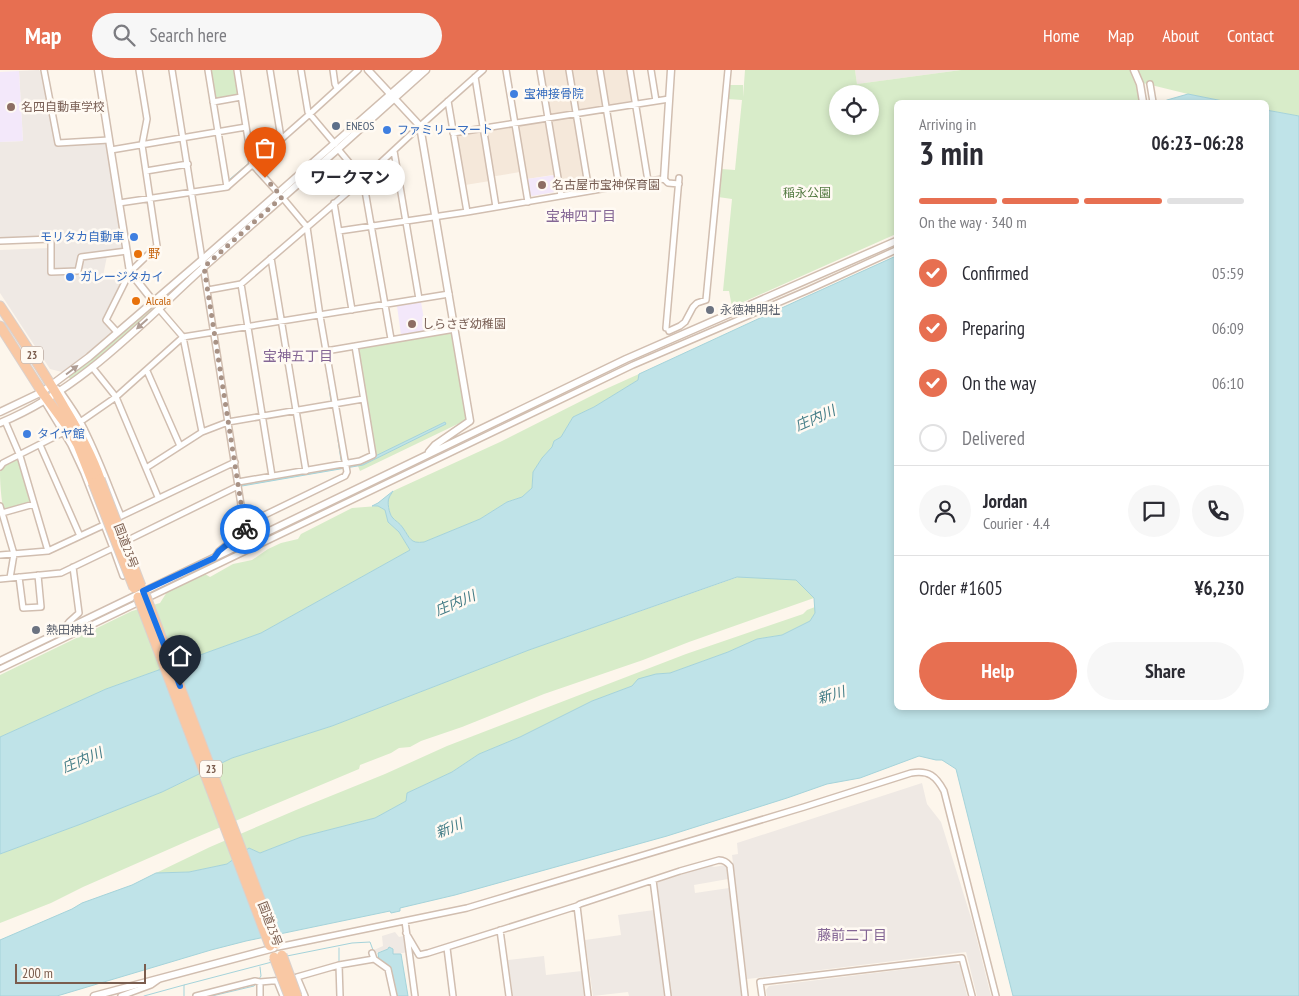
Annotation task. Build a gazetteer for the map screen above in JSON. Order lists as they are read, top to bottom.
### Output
{
  "streets": {
    "highway": ["23", "国道23号"]
  },
  "districts": ["宝神四丁目", "宝神五丁目", "藤前二丁目"],
  "water": ["庄内川", "新川"],
  "parks": ["稲永公園"],
  "places": [
    "宝神接骨院",
    "名四自動車学校",
    "ENEOS",
    "ファミリーマート",
    "ワークマン",
    "名古屋市宝神保育園",
    "モリタカ自動車",
    "野",
    "ガレージタカイ",
    "Alcala",
    "永徳神明社",
    "しらさぎ幼稚園",
    "タイヤ館",
    "熱田神社"
  ],
  "scale_bar": "200 m",
  "page": {
    "header": "Map",
    "search": "Search here",
    "nav": [
      "Home",
      "Map",
      "About",
      "Contact"
    ],
    "heading": ["3 min", "Arriving in", "06:23–06:28"],
    "panel": [
      "Jordan",
      "Courier · 4.4",
      "Order #1605",
      "¥6,230"
    ],
    "bubble": "ワークマン",
    "bar": "On the way · 340 m",
    "list": [
      ["Confirmed", "05:59"],
      ["Preparing", "06:09"],
      ["On the way", "06:10"],
      "Delivered"
    ],
    "buttons": ["Help", "Share"],
    "scale": "200 m"
  }
}
